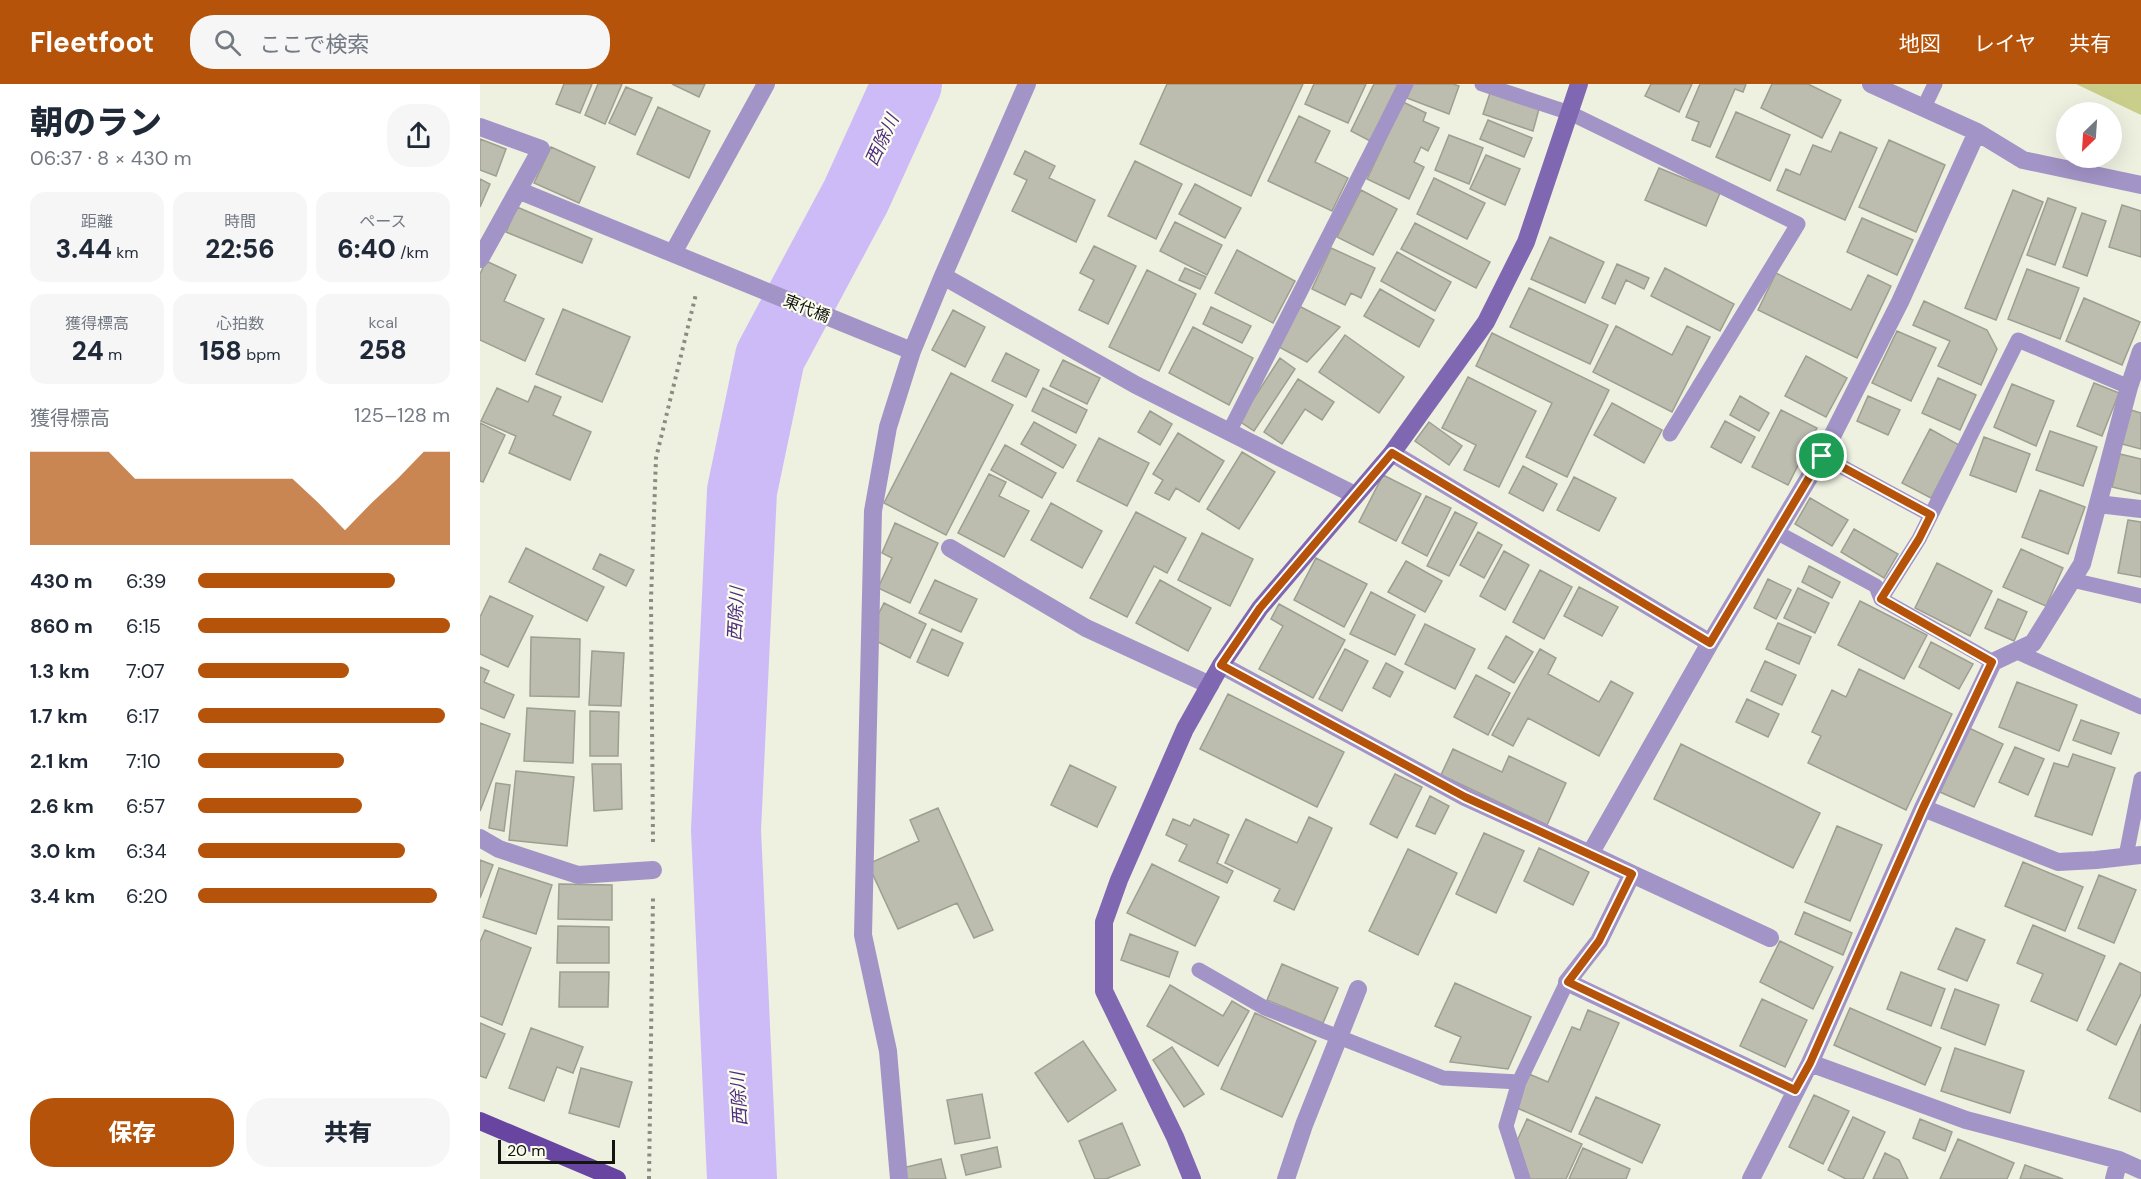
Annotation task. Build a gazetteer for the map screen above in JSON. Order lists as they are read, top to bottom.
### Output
{
  "streets": {
    "street": ["東代橋"]
  },
  "water": ["西除川"],
  "scale_bar": "20 m",
  "north": "bottom left",
  "page": {
    "header": "Fleetfoot",
    "search": "ここで検索",
    "nav": ["地図", "レイヤ", "共有"],
    "heading": ["朝のラン", "06:37 · 8 × 430 m"],
    "stats": [
      ["距離", "3.44 km"],
      ["時間", "22:56"],
      ["ペース", "6:40 /km"],
      ["獲得標高", "24 m"],
      ["心拍数", "158 bpm"],
      ["kcal", "258"]
    ],
    "chart": ["獲得標高", "125–128 m"],
    "list": [
      {
        "name": "430 m",
        "note": "6:39"
      },
      {
        "name": "860 m",
        "note": "6:15"
      },
      {
        "name": "1.3 km",
        "note": "7:07"
      },
      {
        "name": "1.7 km",
        "note": "6:17"
      },
      {
        "name": "2.1 km",
        "note": "7:10"
      },
      {
        "name": "2.6 km",
        "note": "6:57"
      },
      {
        "name": "3.0 km",
        "note": "6:34"
      },
      {
        "name": "3.4 km",
        "note": "6:20"
      }
    ],
    "buttons": ["保存", "共有"],
    "scale": "20 m"
  }
}
